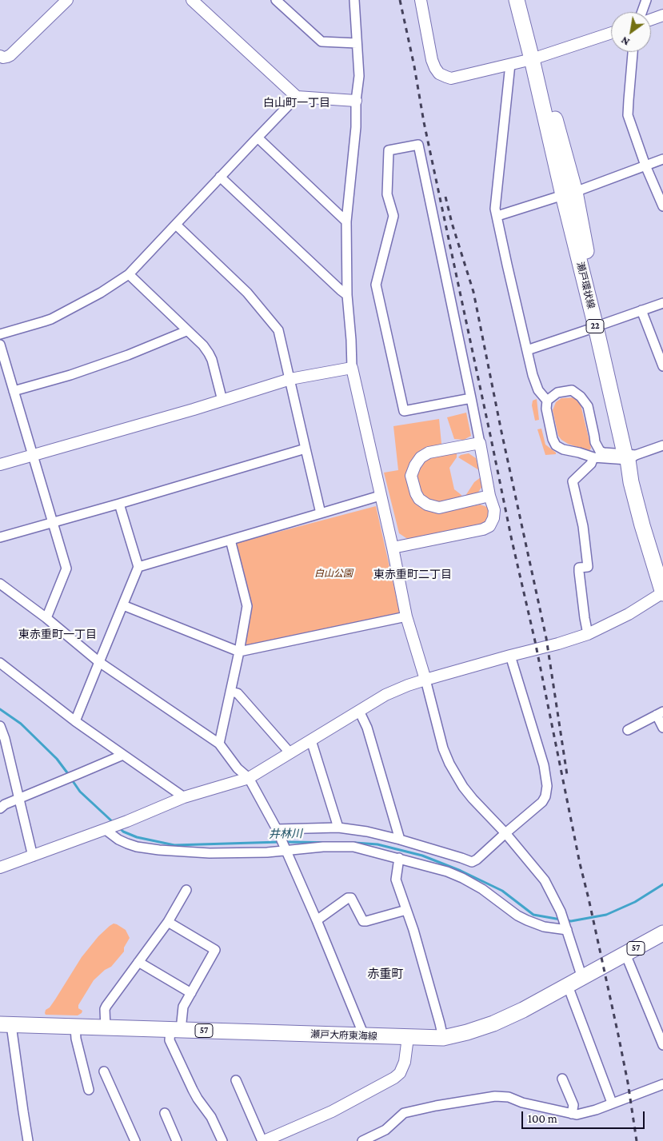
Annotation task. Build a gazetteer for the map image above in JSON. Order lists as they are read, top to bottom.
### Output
{
  "streets": {
    "main road": [
      "瀬戸環状線",
      "22",
      "57",
      "瀬戸大府東海線"
    ]
  },
  "districts": [
    "白山町一丁目",
    "東赤重町二丁目",
    "東赤重町一丁目",
    "赤重町"
  ],
  "water": ["井林川"],
  "parks": ["白山公園"],
  "scale_bar": "100 m",
  "north": "bottom left"
}
